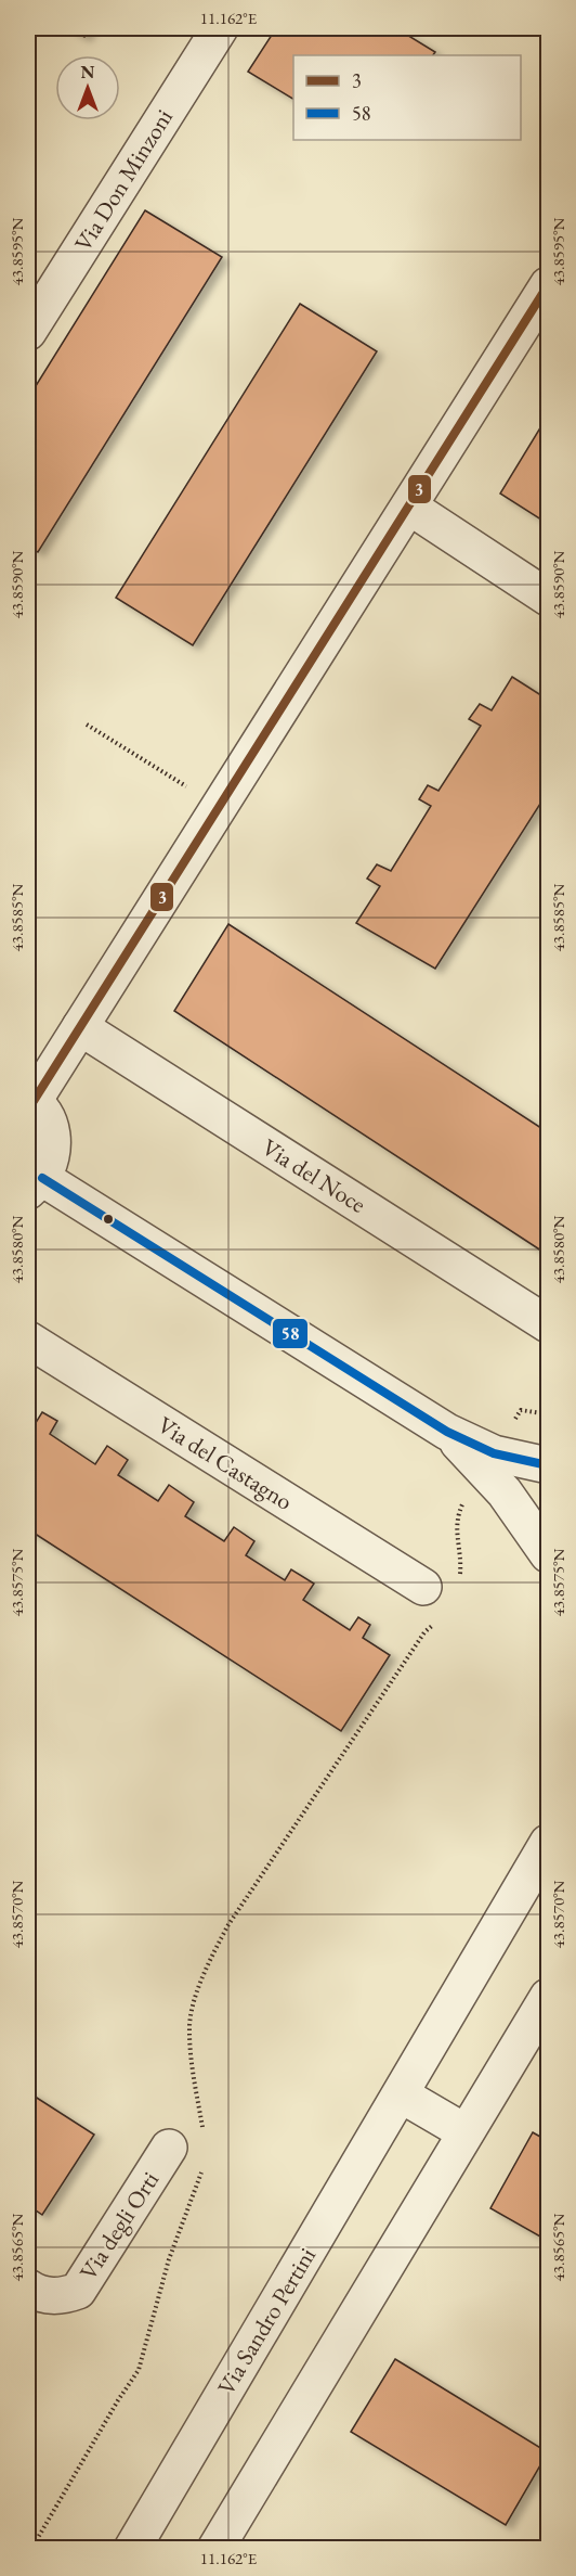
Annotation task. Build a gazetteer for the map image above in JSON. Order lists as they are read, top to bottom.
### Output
{
  "streets": {
    "street": [
      "Via Don Minzoni",
      "Via del Noce",
      "Via del Castagno",
      "Via degli Orti",
      "Via Sandro Pertini"
    ]
  },
  "lines": ["transit line 3", "transit line 58"],
  "legend": ["3", "58"],
  "north": "top",
  "coordinates": [
    "11.162°E",
    "43.8595°N",
    "43.8590°N",
    "43.8585°N",
    "43.8580°N",
    "43.8575°N",
    "43.8570°N",
    "43.8565°N"
  ]
}
